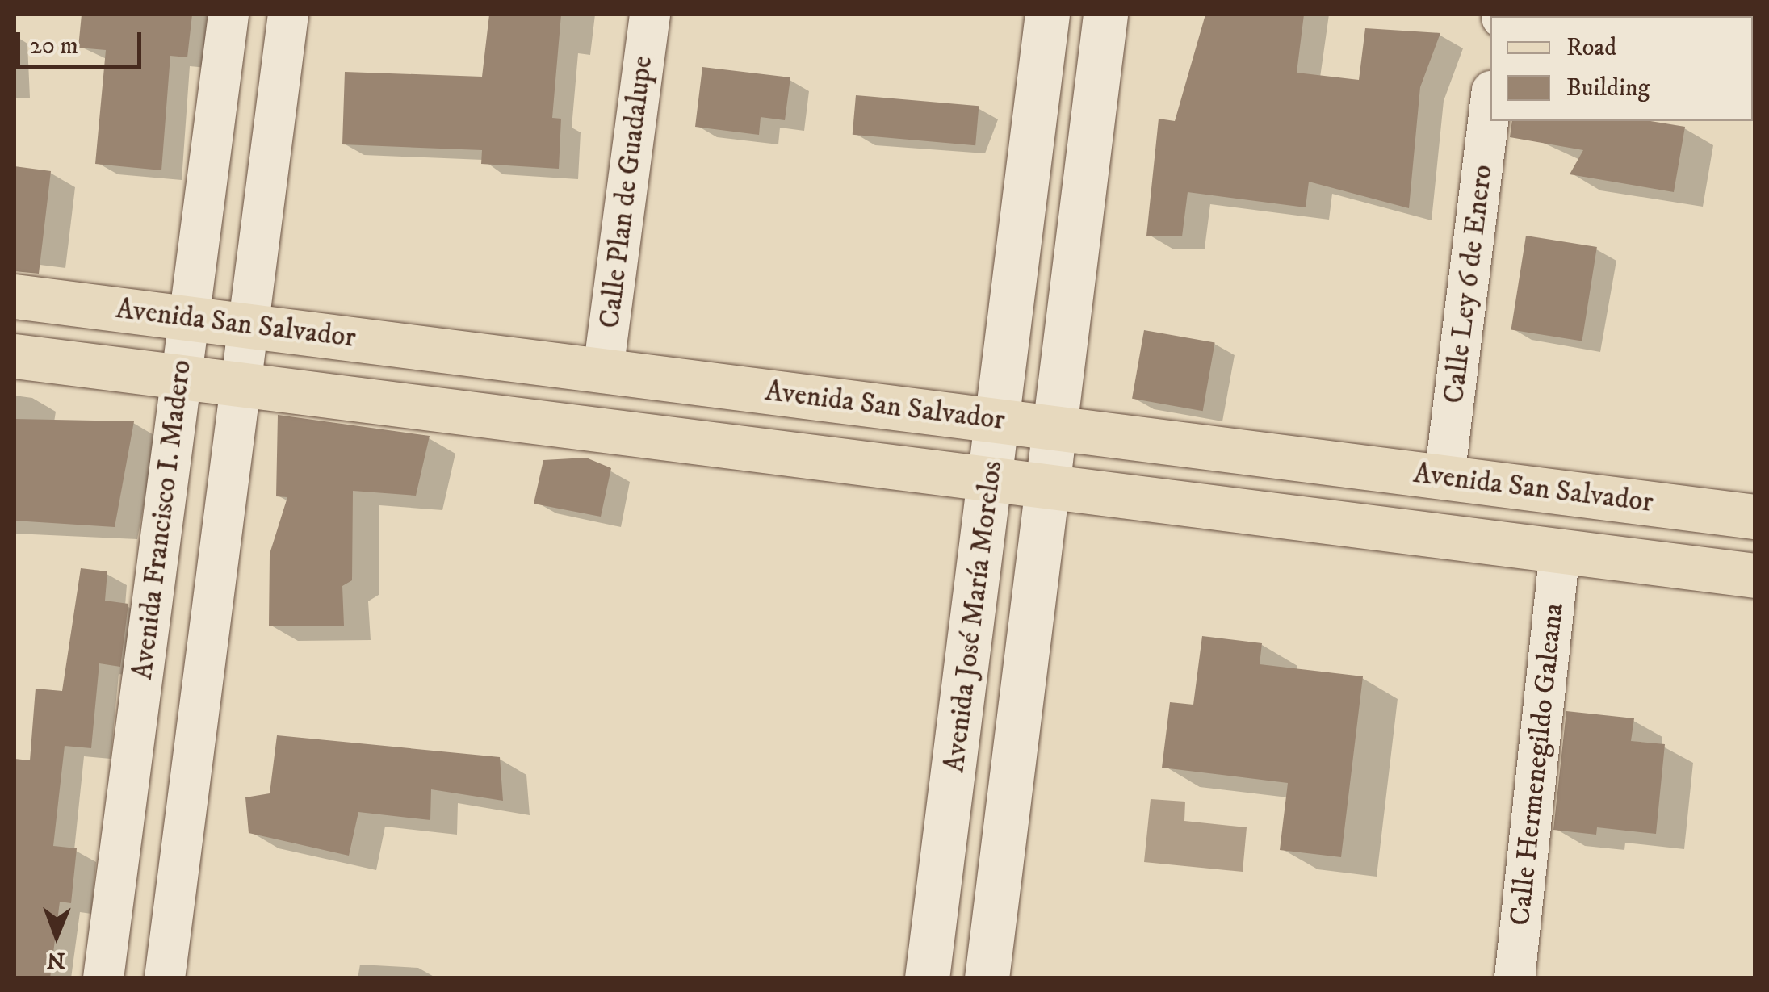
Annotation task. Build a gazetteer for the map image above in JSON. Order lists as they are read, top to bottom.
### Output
{
  "streets": {
    "main road": ["Avenida San Salvador"],
    "street": [
      "Calle Plan de Guadalupe",
      "Calle Ley 6 de Enero",
      "Avenida Francisco I. Madero",
      "Avenida José María Morelos",
      "Calle Hermenegildo Galeana"
    ]
  },
  "crossings": [
    ["Calle Plan de Guadalupe", "Avenida San Salvador"],
    ["Calle Ley 6 de Enero", "Avenida San Salvador"],
    ["Avenida San Salvador", "Avenida Francisco I. Madero"],
    ["Avenida San Salvador", "Avenida José María Morelos"],
    ["Avenida San Salvador", "Calle Hermenegildo Galeana"]
  ],
  "legend": ["Road", "Building"],
  "scale_bar": "20 m",
  "north": "bottom"
}
